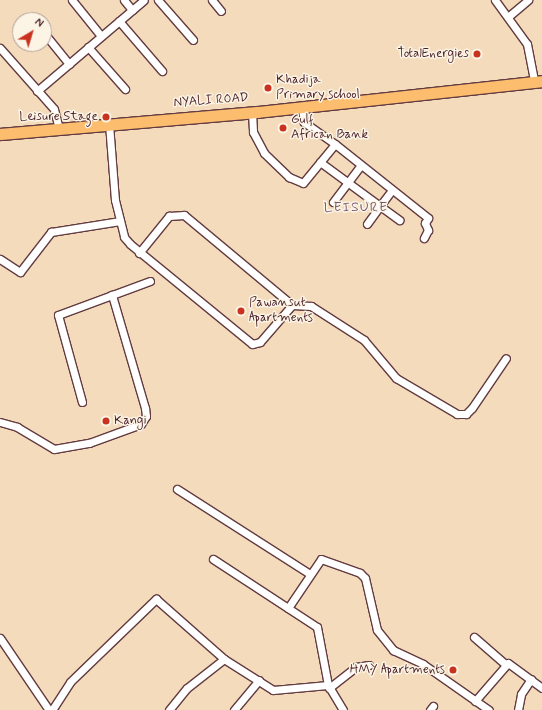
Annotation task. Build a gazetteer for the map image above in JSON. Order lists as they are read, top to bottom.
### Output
{
  "streets": {
    "highway": ["NYALI ROAD"]
  },
  "districts": ["LEISURE"],
  "places": [
    "TotalEnergies",
    "Khadija Primary school",
    "Leisure Stage",
    "Gulf African Bank",
    "Pawansut Apartments",
    "Kangi",
    "HMY Apartments"
  ],
  "north": "top right"
}
